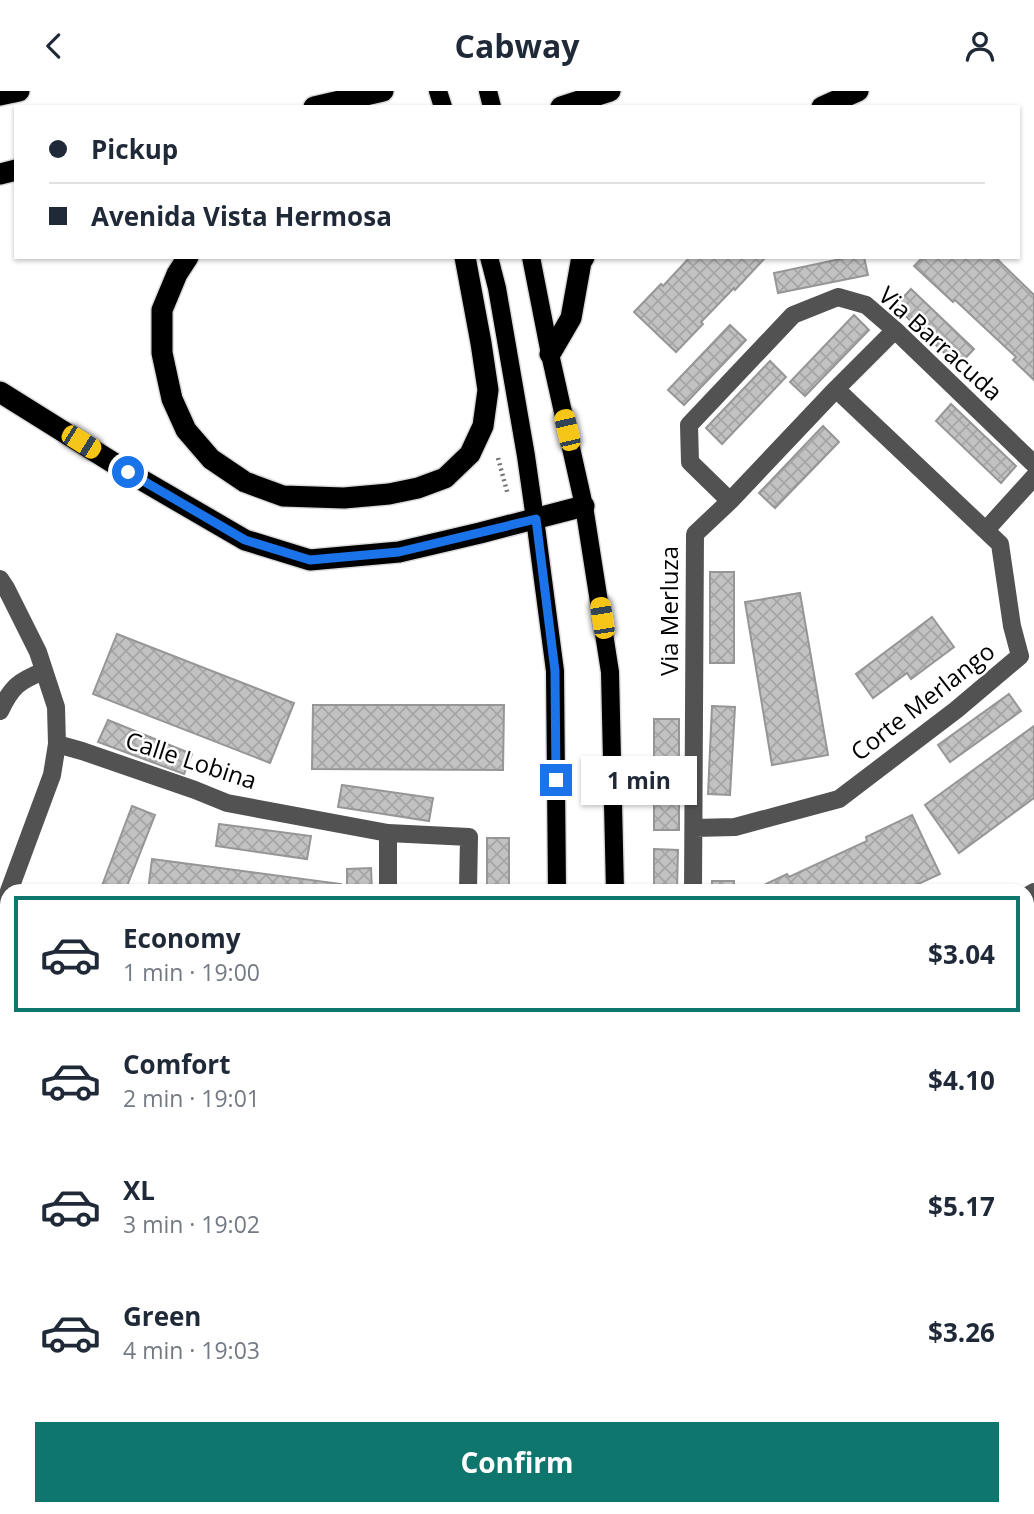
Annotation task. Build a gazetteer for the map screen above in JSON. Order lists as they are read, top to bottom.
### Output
{
  "streets": {
    "street": [
      "Via Barracuda",
      "Via Merluza",
      "Corte Merlango",
      "Calle Lobina"
    ]
  },
  "crossings": [
    ["Via Barracuda", "Via Merluza"],
    ["Via Merluza", "Corte Merlango"]
  ],
  "page": {
    "header": "Cabway",
    "banner": ["Pickup", "Avenida Vista Hermosa"],
    "bubble": "1 min",
    "list": [
      {
        "name": "Economy",
        "note": "1 min · 19:00",
        "value": "$3.04"
      },
      {
        "name": "Comfort",
        "note": "2 min · 19:01",
        "value": "$4.10"
      },
      {
        "name": "XL",
        "note": "3 min · 19:02",
        "value": "$5.17"
      },
      {
        "name": "Green",
        "note": "4 min · 19:03",
        "value": "$3.26"
      }
    ],
    "buttons": "Confirm"
  }
}
